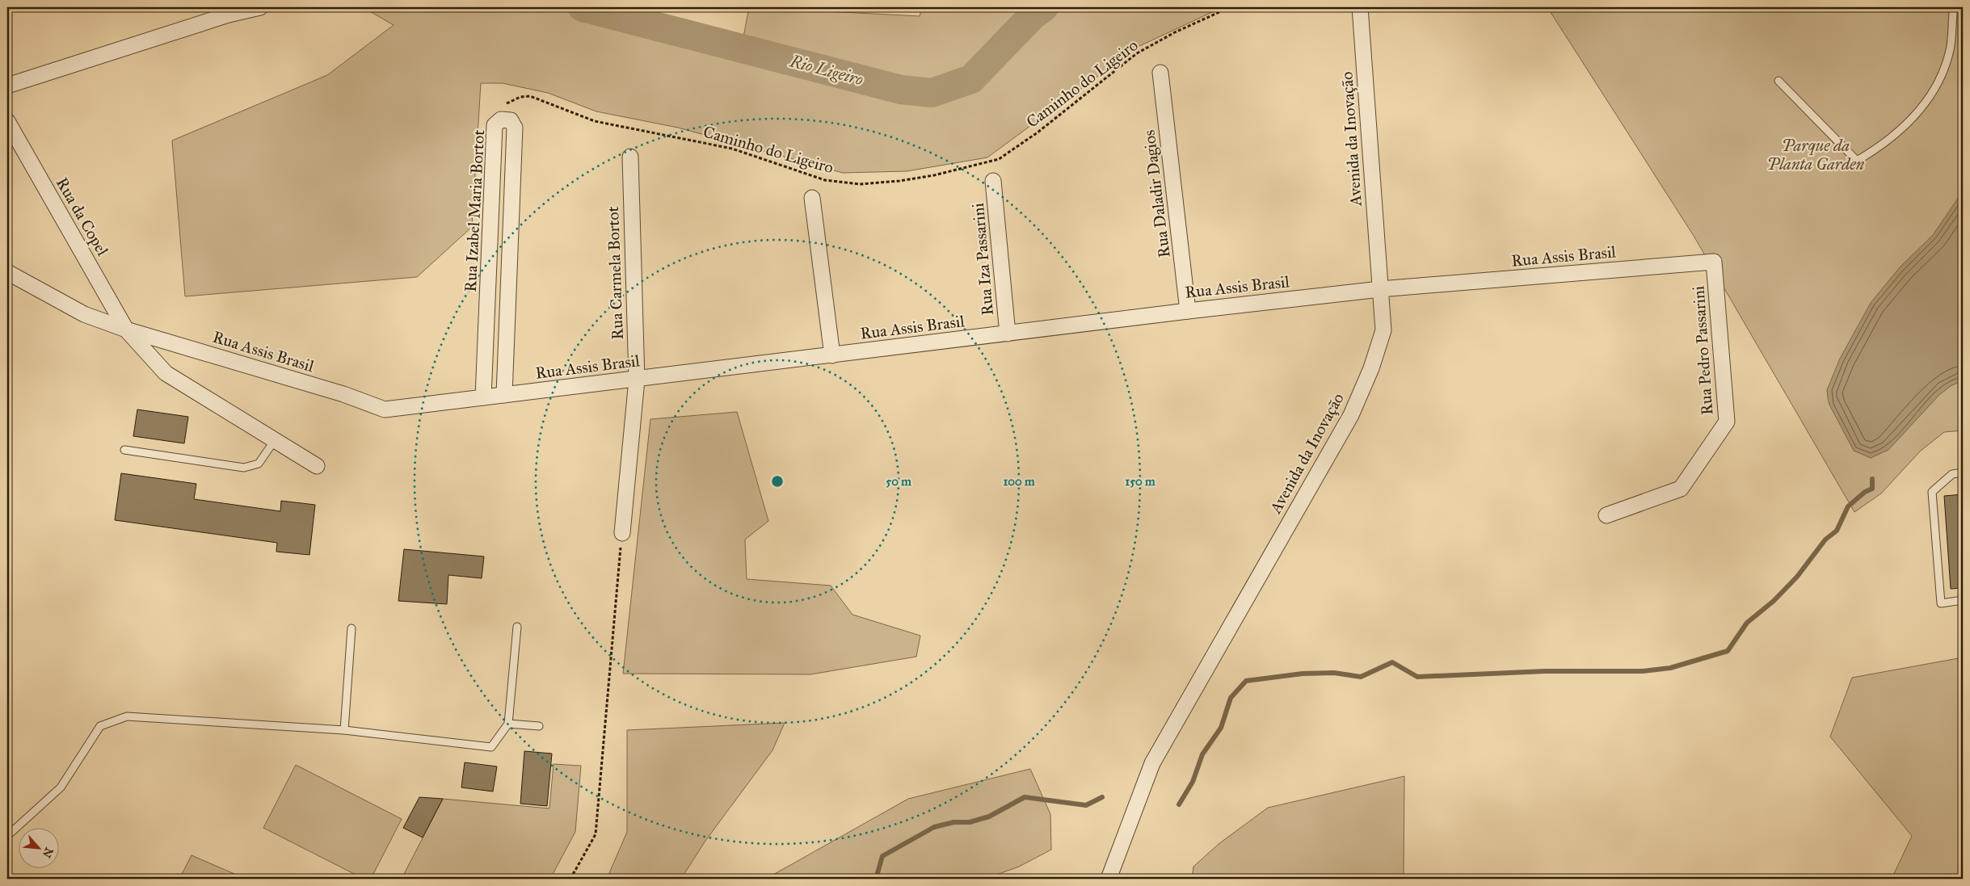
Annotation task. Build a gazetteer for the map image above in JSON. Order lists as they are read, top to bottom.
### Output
{
  "streets": {
    "street": [
      "Avenida da Inovação",
      "Rua Daladir Dagios",
      "Rua Izabel Maria Bortot",
      "Rua da Copel",
      "Rua Assis Brasil",
      "Rua Iza Passarini",
      "Rua Carmela Bortot",
      "Rua Pedro Passarini"
    ],
    "path": ["Caminho do Ligeiro"]
  },
  "crossings": [
    ["Avenida da Inovação", "Rua Assis Brasil"],
    ["Rua Daladir Dagios", "Rua Assis Brasil"],
    ["Rua Izabel Maria Bortot", "Rua Assis Brasil"],
    ["Rua da Copel", "Rua Assis Brasil"],
    ["Rua Assis Brasil", "Rua Iza Passarini"],
    ["Rua Assis Brasil", "Rua Carmela Bortot"],
    ["Rua Assis Brasil", "Rua Pedro Passarini"]
  ],
  "water": ["Rio Ligeiro"],
  "parks": ["Parque da Planta Garden"],
  "north": "bottom right",
  "rings": ["50 m", "100 m", "150 m"]
}
